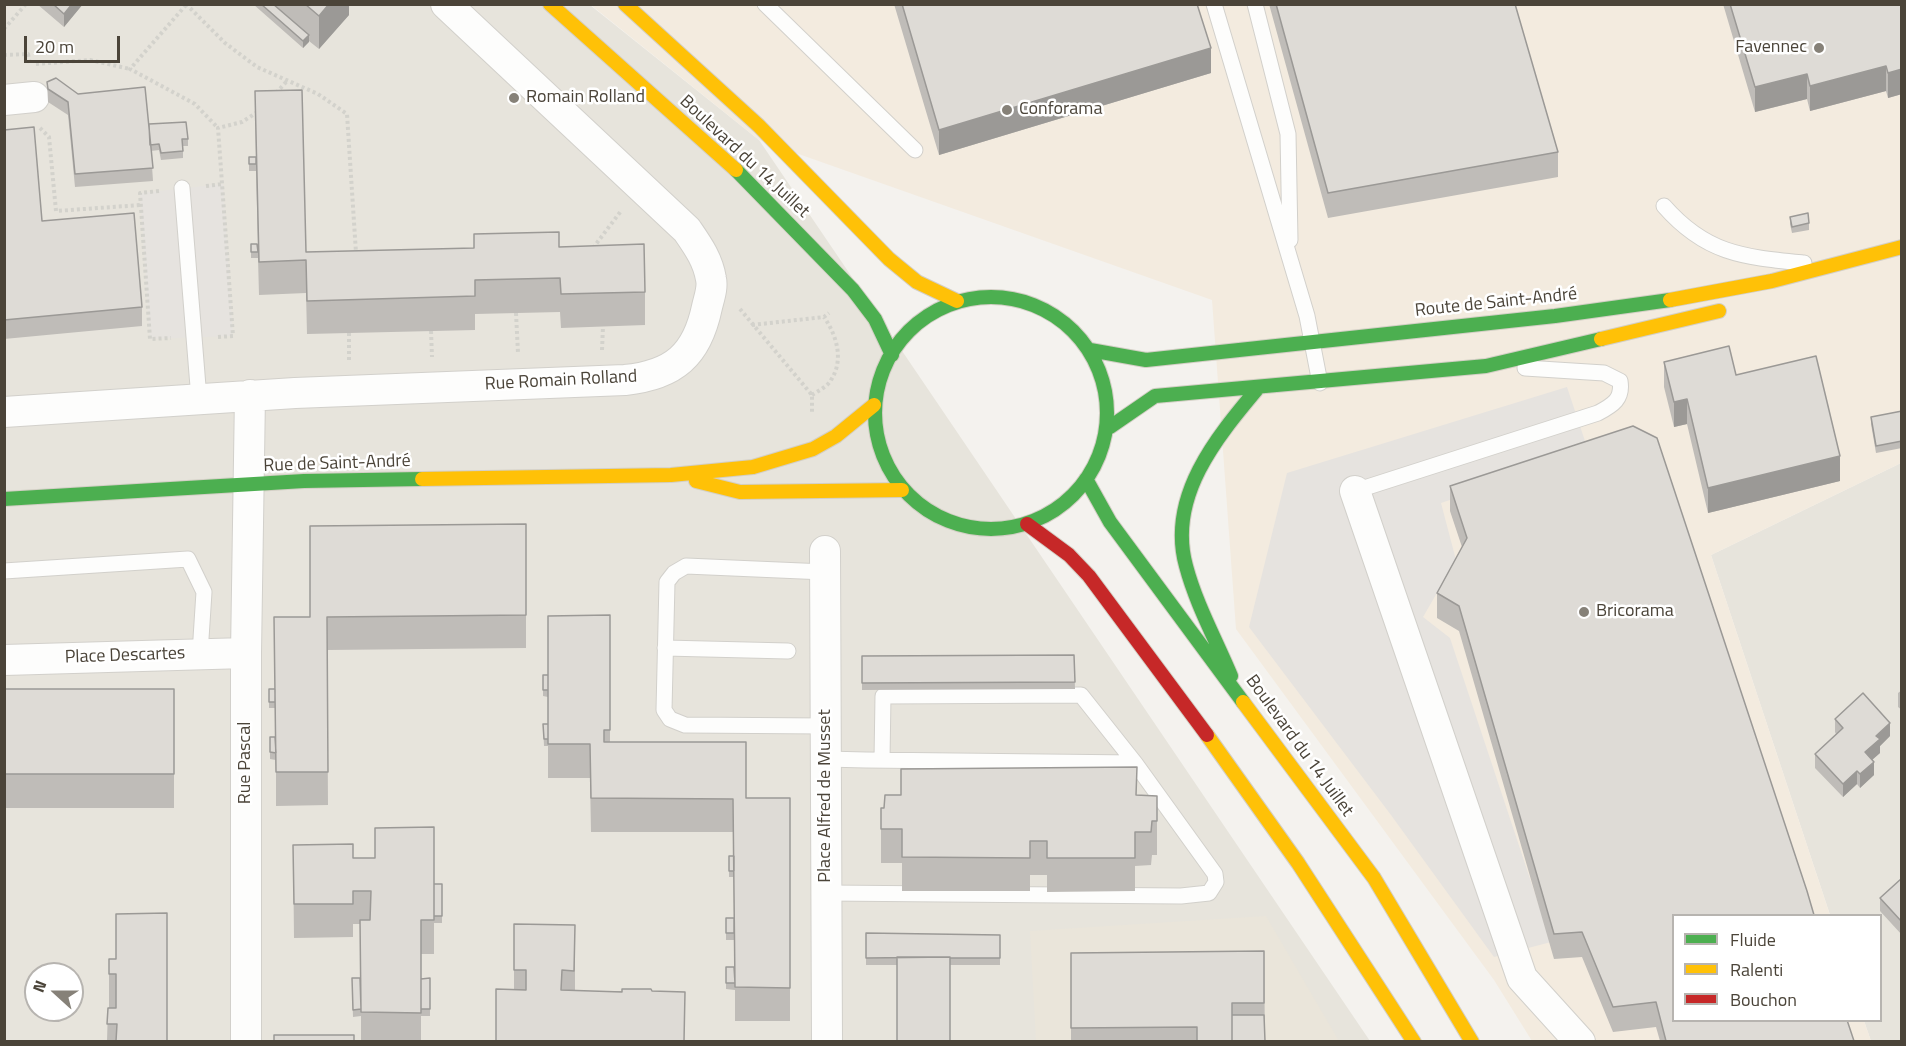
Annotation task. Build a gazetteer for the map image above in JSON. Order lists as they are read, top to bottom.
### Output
{
  "streets": {
    "main road": ["Boulevard du 14 Juillet", "Route de Saint-André", "Rue de Saint-André"],
    "street": [
      "Rue Romain Rolland",
      "Place Descartes",
      "Rue Pascal",
      "Place Alfred de Musset"
    ]
  },
  "crossings": [
    ["Rue de Saint-André", "Rue Pascal"],
    ["Place Descartes", "Rue Pascal"]
  ],
  "places": [
    "Favennec",
    "Romain Rolland",
    "Conforama",
    "Bricorama"
  ],
  "legend": ["Fluide", "Ralenti", "Bouchon"],
  "scale_bar": "20 m",
  "north": "left"
}
